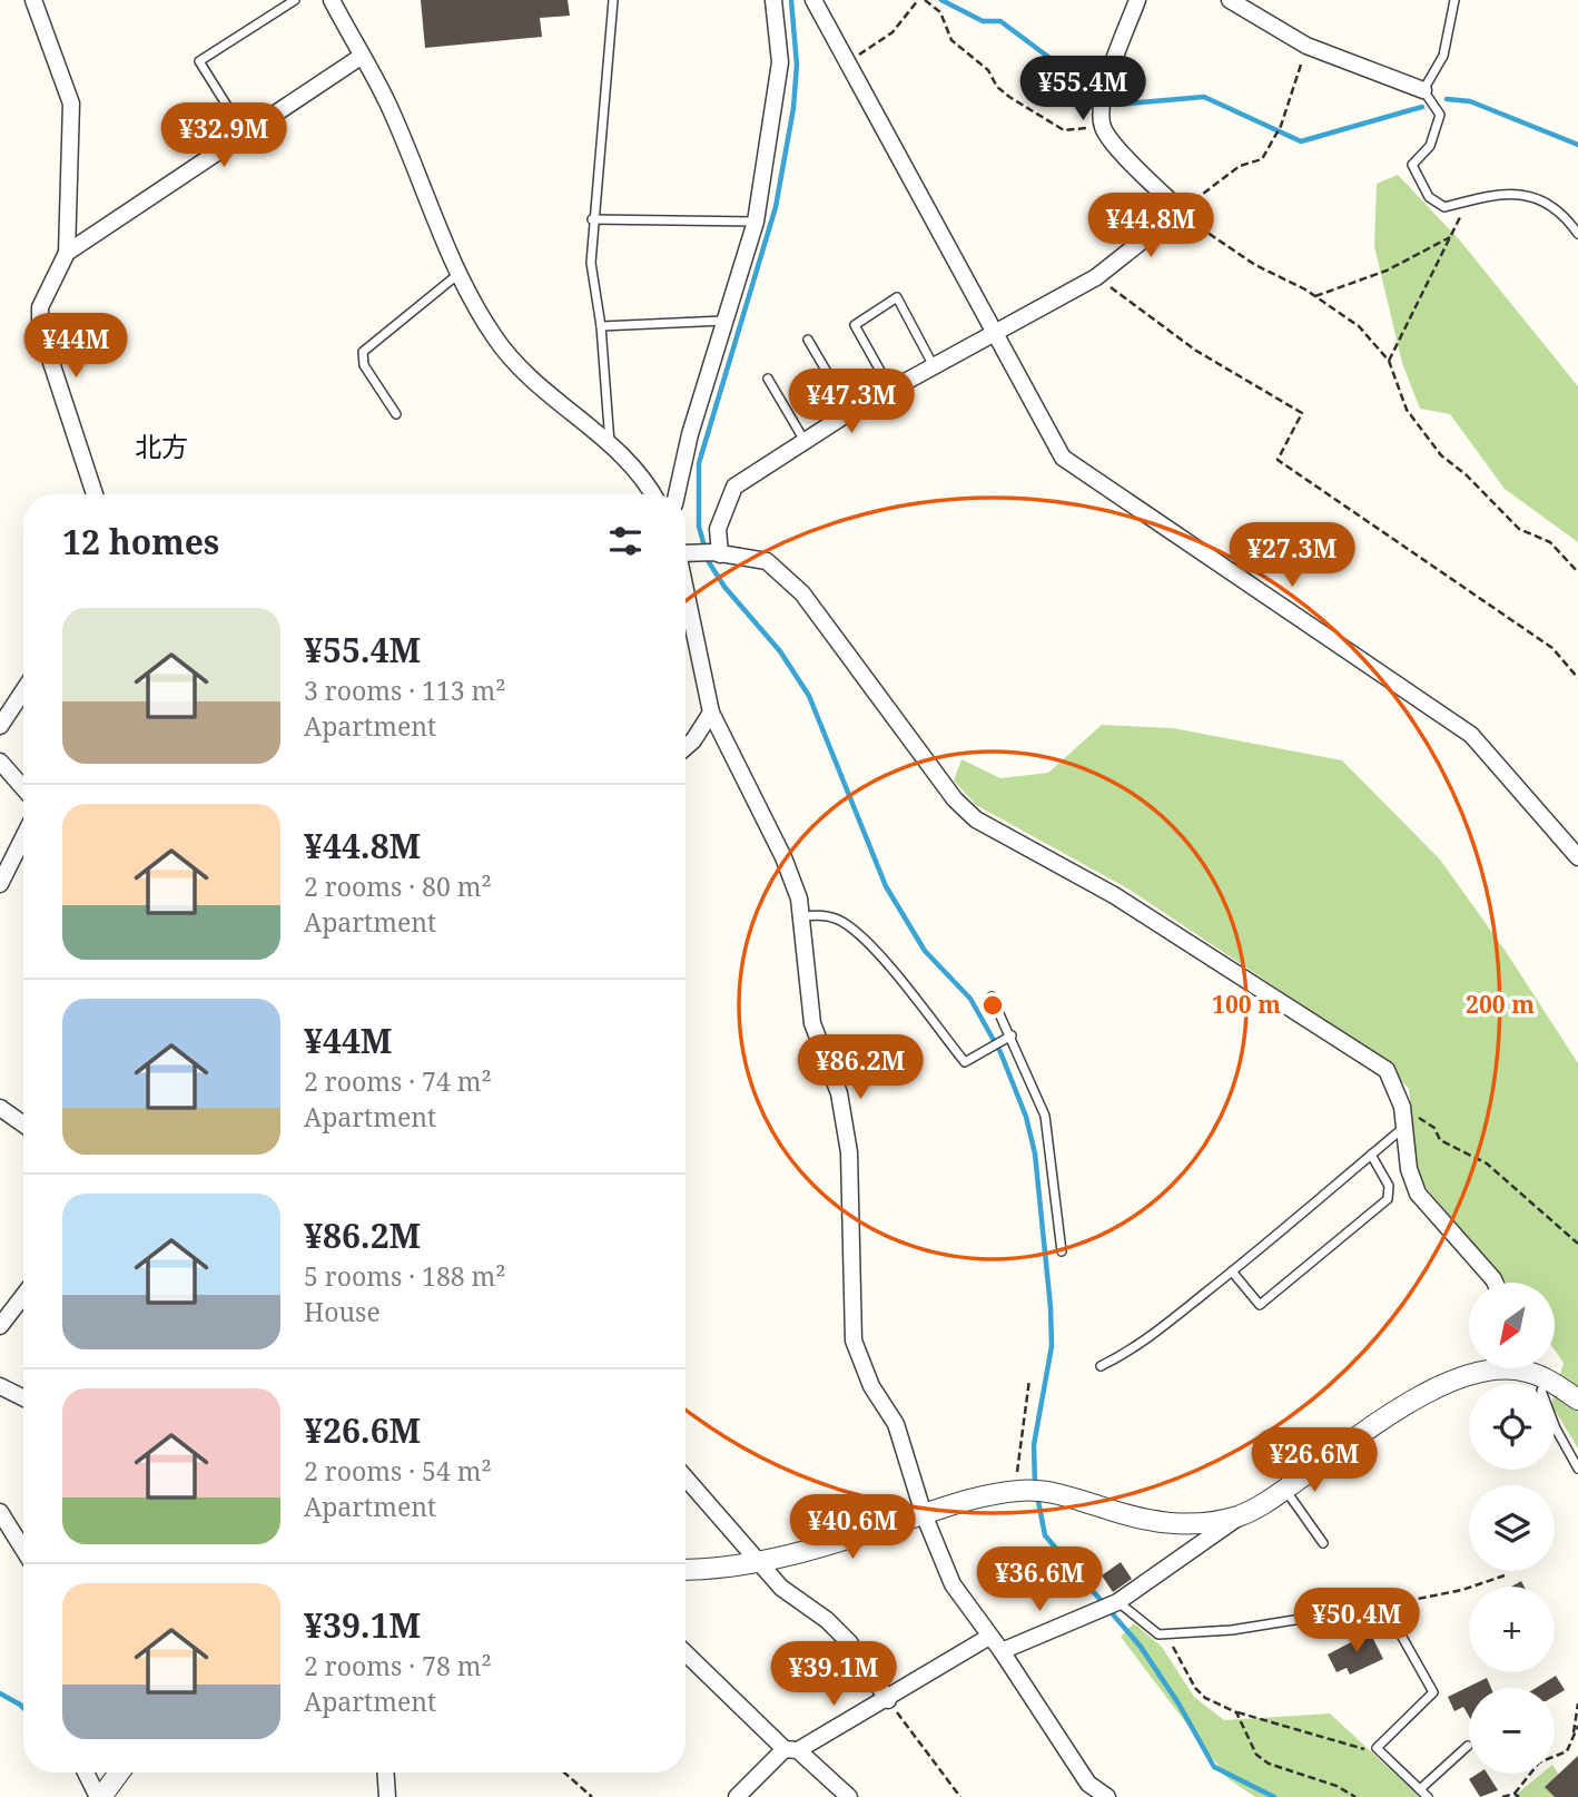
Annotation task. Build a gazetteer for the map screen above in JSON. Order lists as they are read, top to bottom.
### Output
{
  "districts": ["北方"],
  "north": "bottom left",
  "page": {
    "price": [
      "¥55.4M",
      "¥32.9M",
      "¥44.8M",
      "¥44M",
      "¥47.3M",
      "¥27.3M",
      "¥86.2M",
      "¥26.6M",
      "¥40.6M",
      "¥36.6M",
      "¥50.4M",
      "¥39.1M"
    ],
    "heading": "12 homes",
    "list": [
      {
        "name": "¥55.4M",
        "note": "3 rooms · 113 m² · Apartment"
      },
      {
        "name": "¥44.8M",
        "note": "2 rooms · 80 m² · Apartment"
      },
      {
        "name": "¥44M",
        "note": "2 rooms · 74 m² · Apartment"
      },
      {
        "name": "¥86.2M",
        "note": "5 rooms · 188 m² · House"
      },
      {
        "name": "¥26.6M",
        "note": "2 rooms · 54 m² · Apartment"
      },
      {
        "name": "¥39.1M",
        "note": "2 rooms · 78 m² · Apartment"
      }
    ],
    "map_buttons": ["+", "−"]
  },
  "rings": ["100 m", "200 m"]
}
